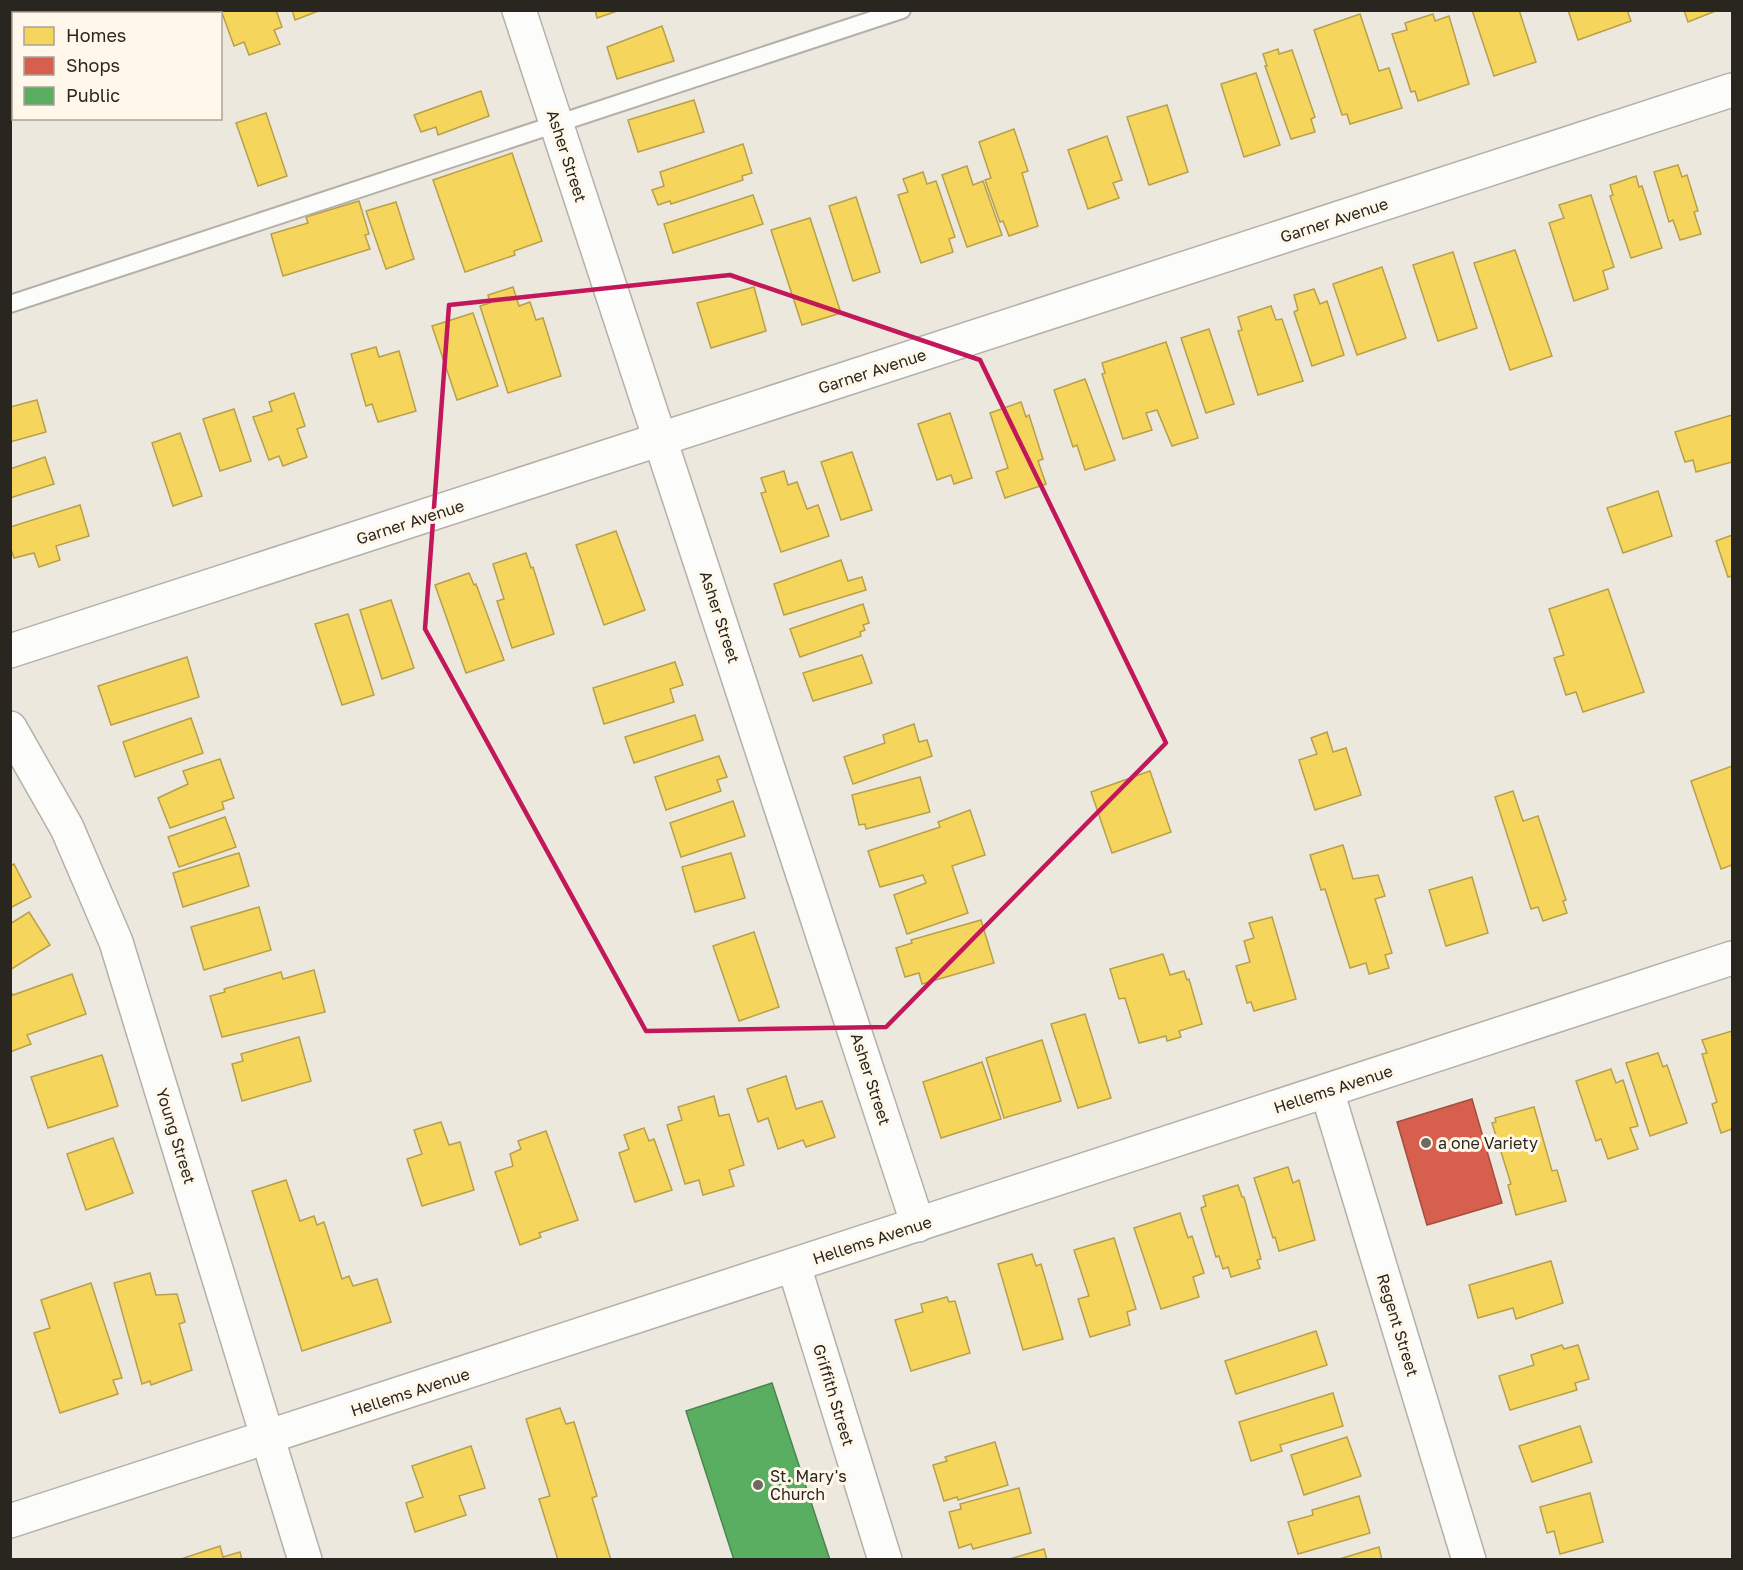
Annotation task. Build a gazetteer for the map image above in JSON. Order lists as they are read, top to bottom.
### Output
{
  "streets": {
    "street": [
      "Asher Street",
      "Garner Avenue",
      "Hellems Avenue",
      "Young Street",
      "Regent Street",
      "Griffith Street"
    ]
  },
  "crossings": [
    ["Asher Street", "Garner Avenue"],
    ["Asher Street", "Hellems Avenue"],
    ["Hellems Avenue", "Young Street"],
    ["Hellems Avenue", "Regent Street"],
    ["Hellems Avenue", "Griffith Street"]
  ],
  "places": ["a one Variety", "St. Mary's Church"],
  "legend": ["Homes", "Shops", "Public"]
}
